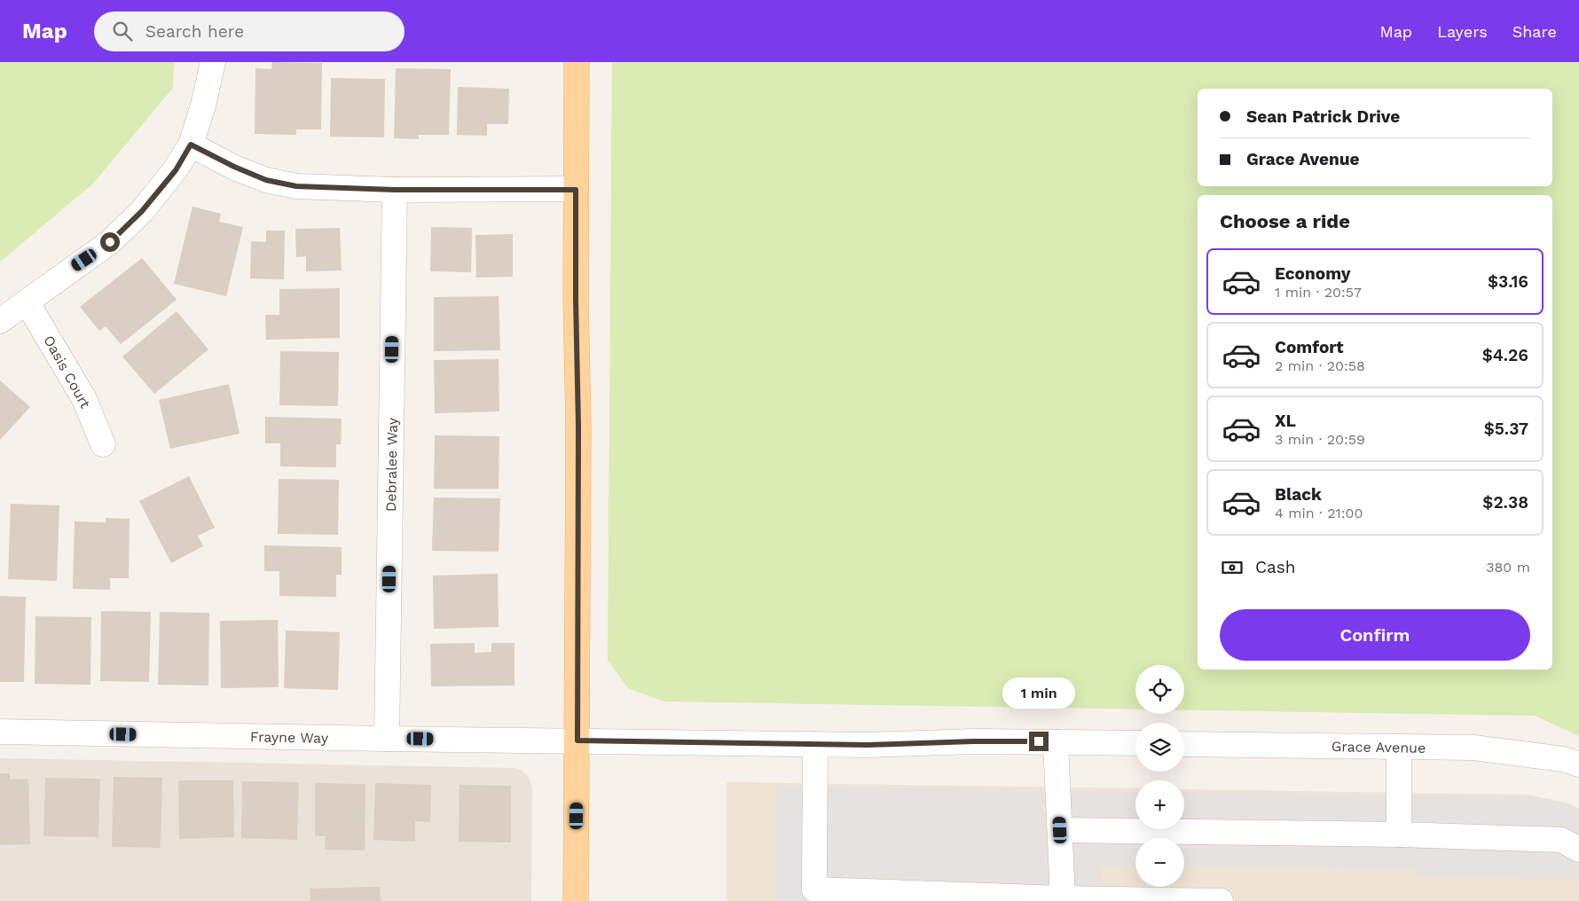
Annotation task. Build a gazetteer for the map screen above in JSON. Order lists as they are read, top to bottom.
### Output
{
  "streets": {
    "street": [
      "Oasis Court",
      "Debralee Way",
      "Frayne Way",
      "Grace Avenue"
    ]
  },
  "crossings": [
    ["Debralee Way", "Frayne Way"]
  ],
  "page": {
    "header": "Map",
    "search": "Search here",
    "nav": ["Map", "Layers", "Share"],
    "banner": ["Sean Patrick Drive", "Grace Avenue"],
    "heading": "Choose a ride",
    "list": [
      {
        "name": "Economy",
        "note": "1 min · 20:57",
        "value": "$3.16"
      },
      {
        "name": "Comfort",
        "note": "2 min · 20:58",
        "value": "$4.26"
      },
      {
        "name": "XL",
        "note": "3 min · 20:59",
        "value": "$5.37"
      },
      {
        "name": "Black",
        "note": "4 min · 21:00",
        "value": "$2.38"
      }
    ],
    "pay": ["Cash", "380 m"],
    "buttons": "Confirm",
    "map_buttons": ["+", "−"],
    "bubble": "1 min"
  }
}
